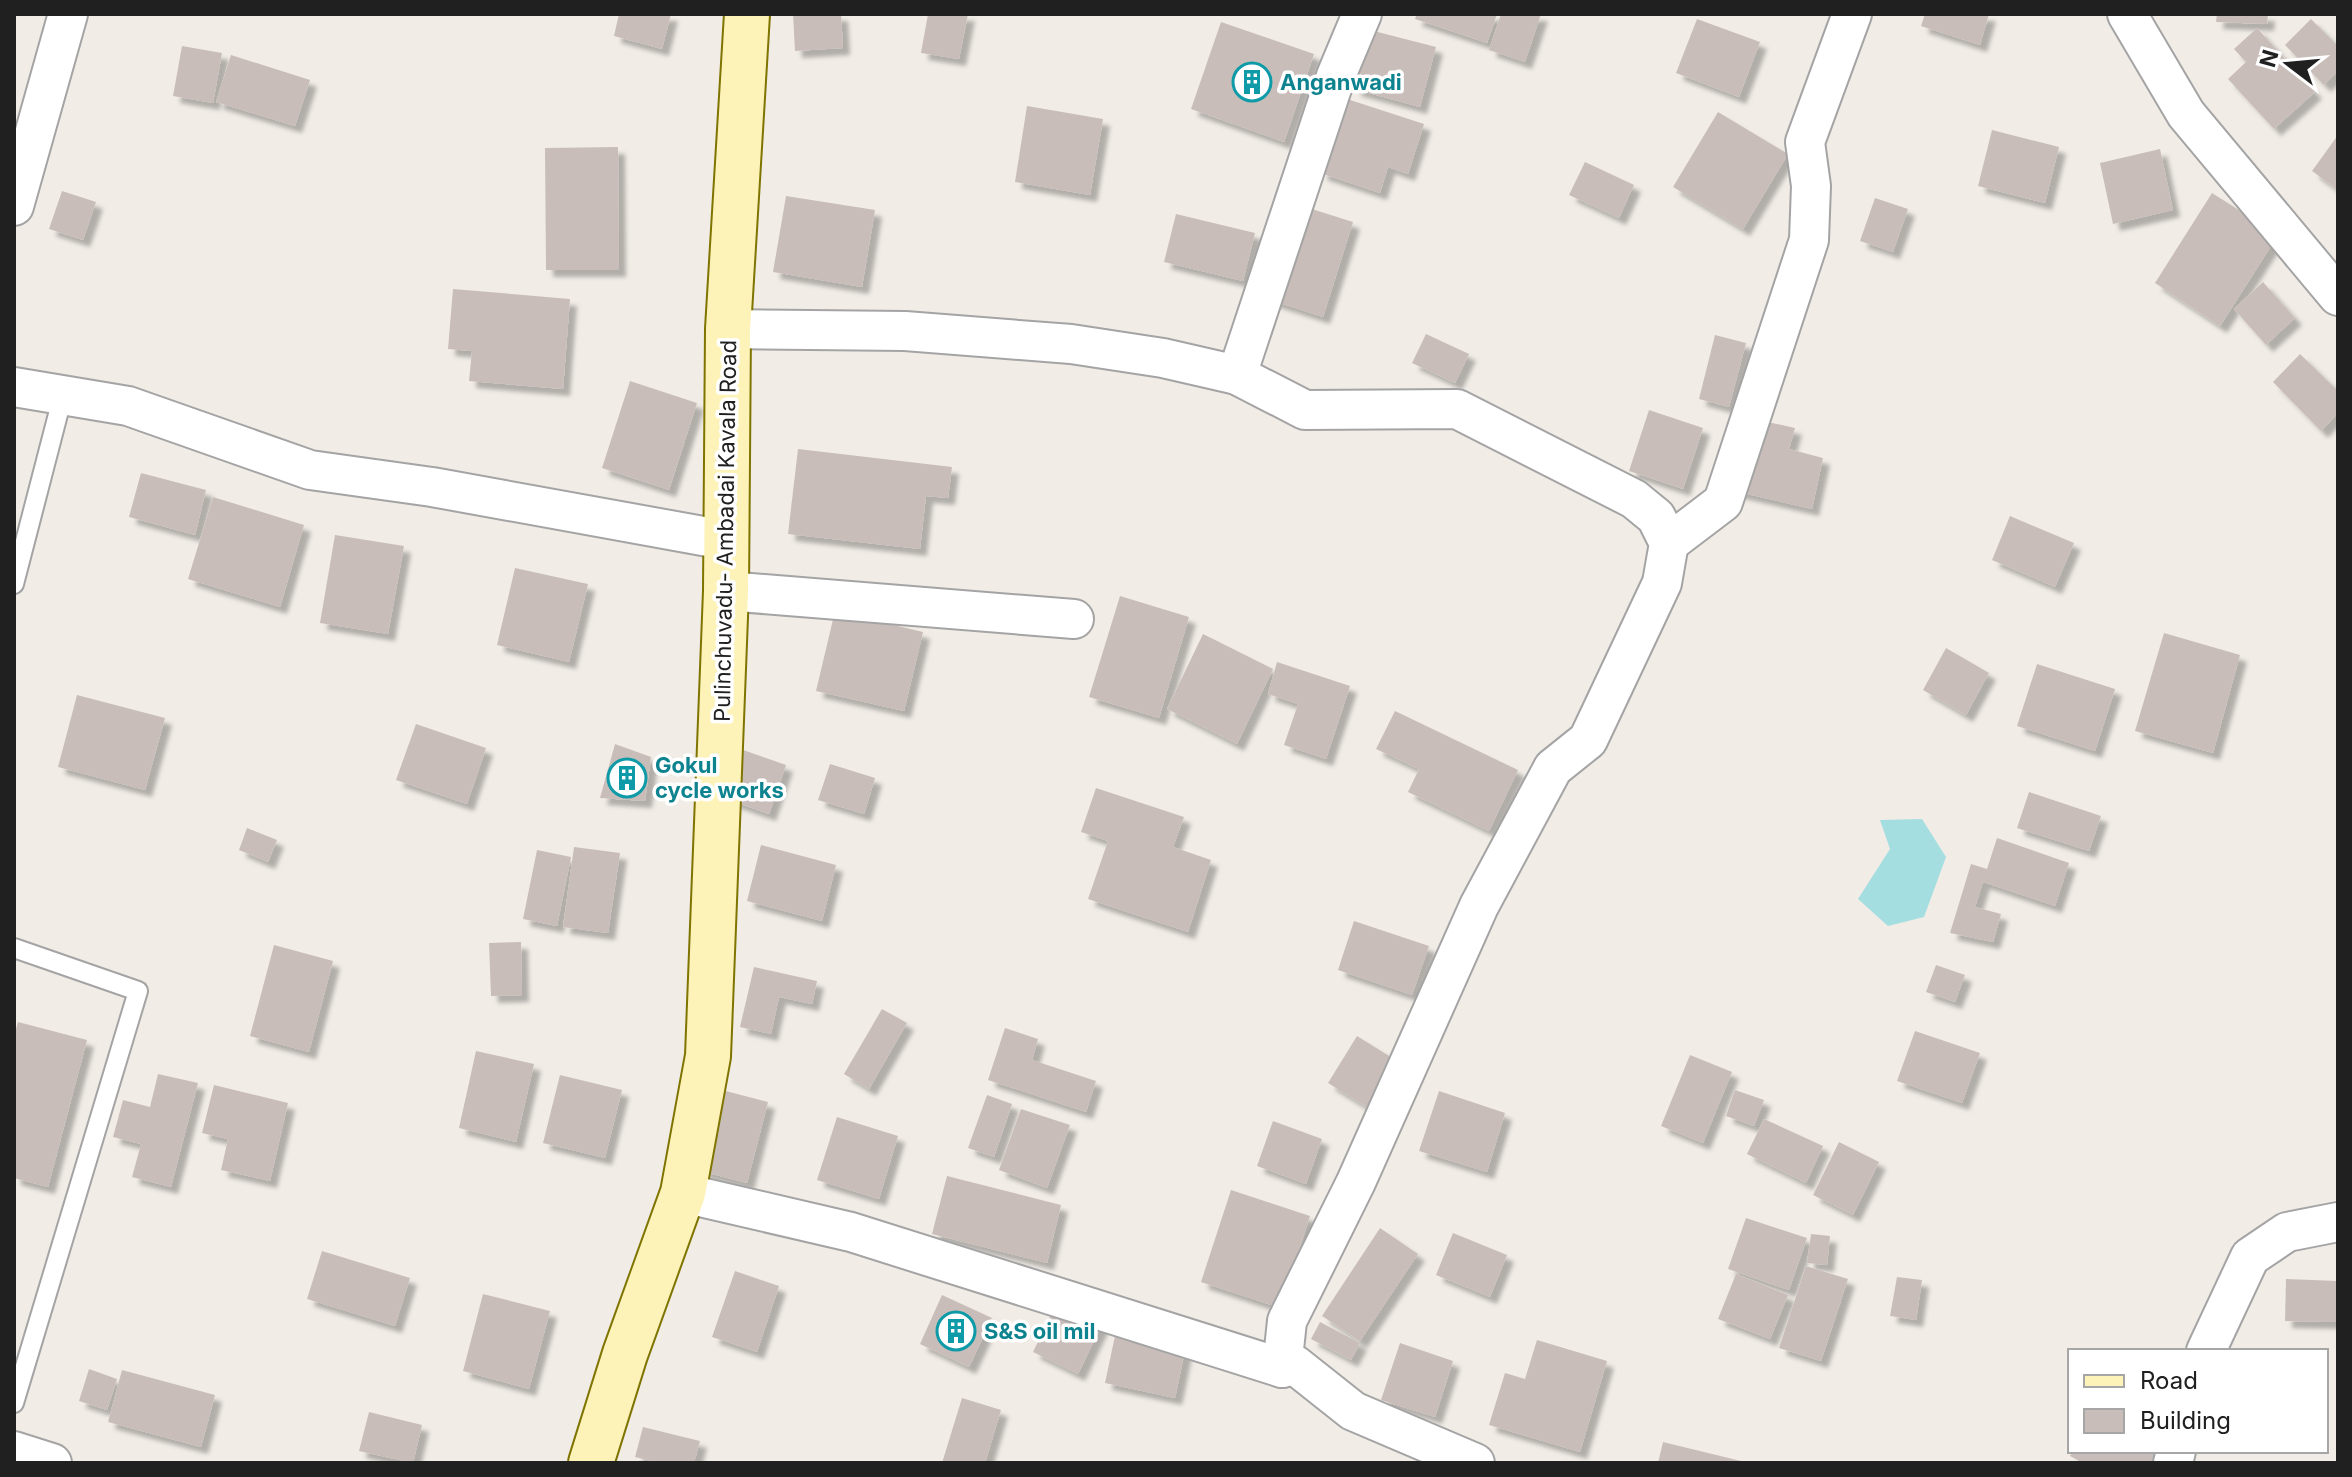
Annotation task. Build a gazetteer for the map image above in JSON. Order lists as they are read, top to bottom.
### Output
{
  "streets": {
    "street": ["Pulinchuvadu- Ambadai Kavala Road"]
  },
  "places": {
    "building": ["Anganwadi", "Gokul cycle works", "S&S oil mil"]
  },
  "legend": ["Road", "Building"],
  "north": "left"
}
